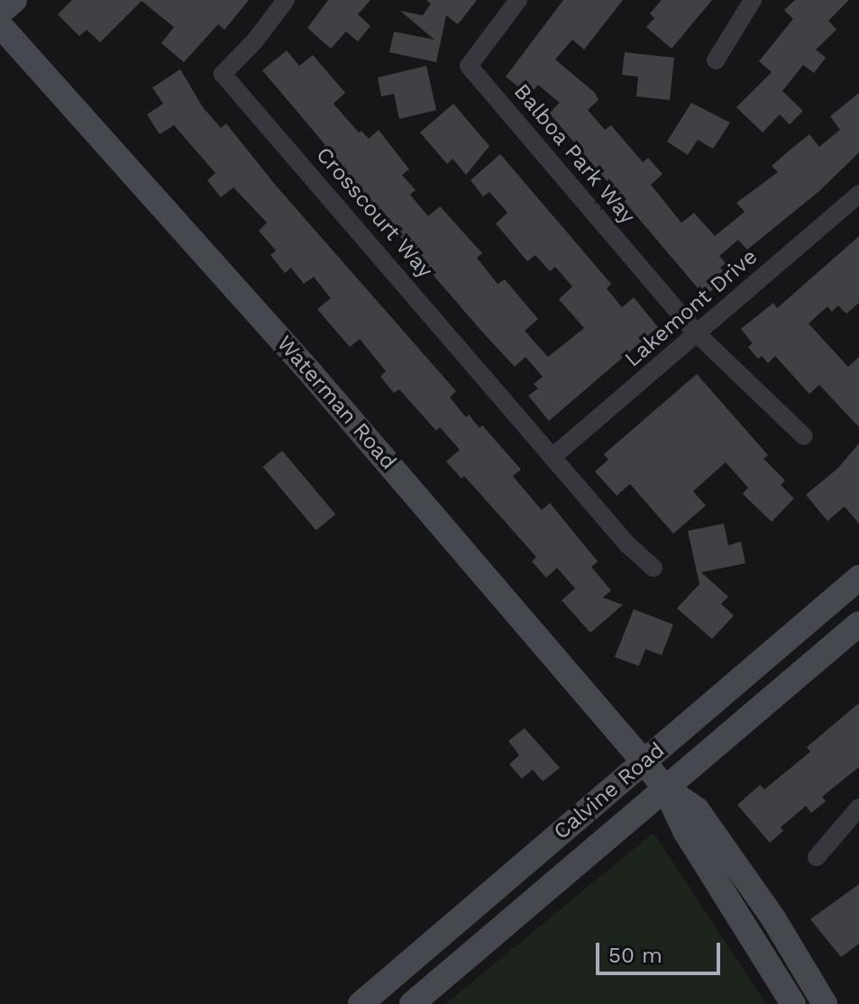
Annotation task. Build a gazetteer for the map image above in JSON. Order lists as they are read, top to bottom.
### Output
{
  "streets": {
    "main road": ["Waterman Road", "Calvine Road"],
    "street": ["Balboa Park Way", "Crosscourt Way", "Lakemont Drive"]
  },
  "crossings": [
    ["Balboa Park Way", "Lakemont Drive"],
    ["Crosscourt Way", "Lakemont Drive"],
    ["Waterman Road", "Calvine Road"]
  ],
  "scale_bar": "50 m"
}
